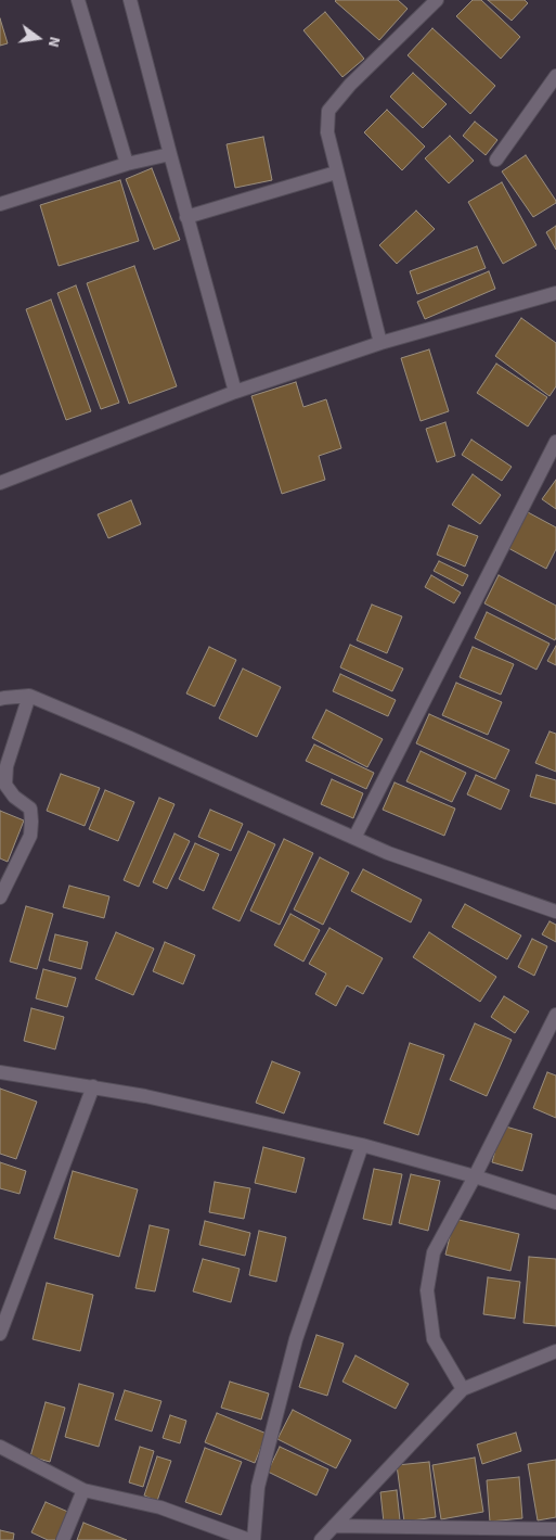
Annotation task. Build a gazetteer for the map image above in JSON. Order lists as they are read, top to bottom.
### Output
{
  "north": "right"
}
